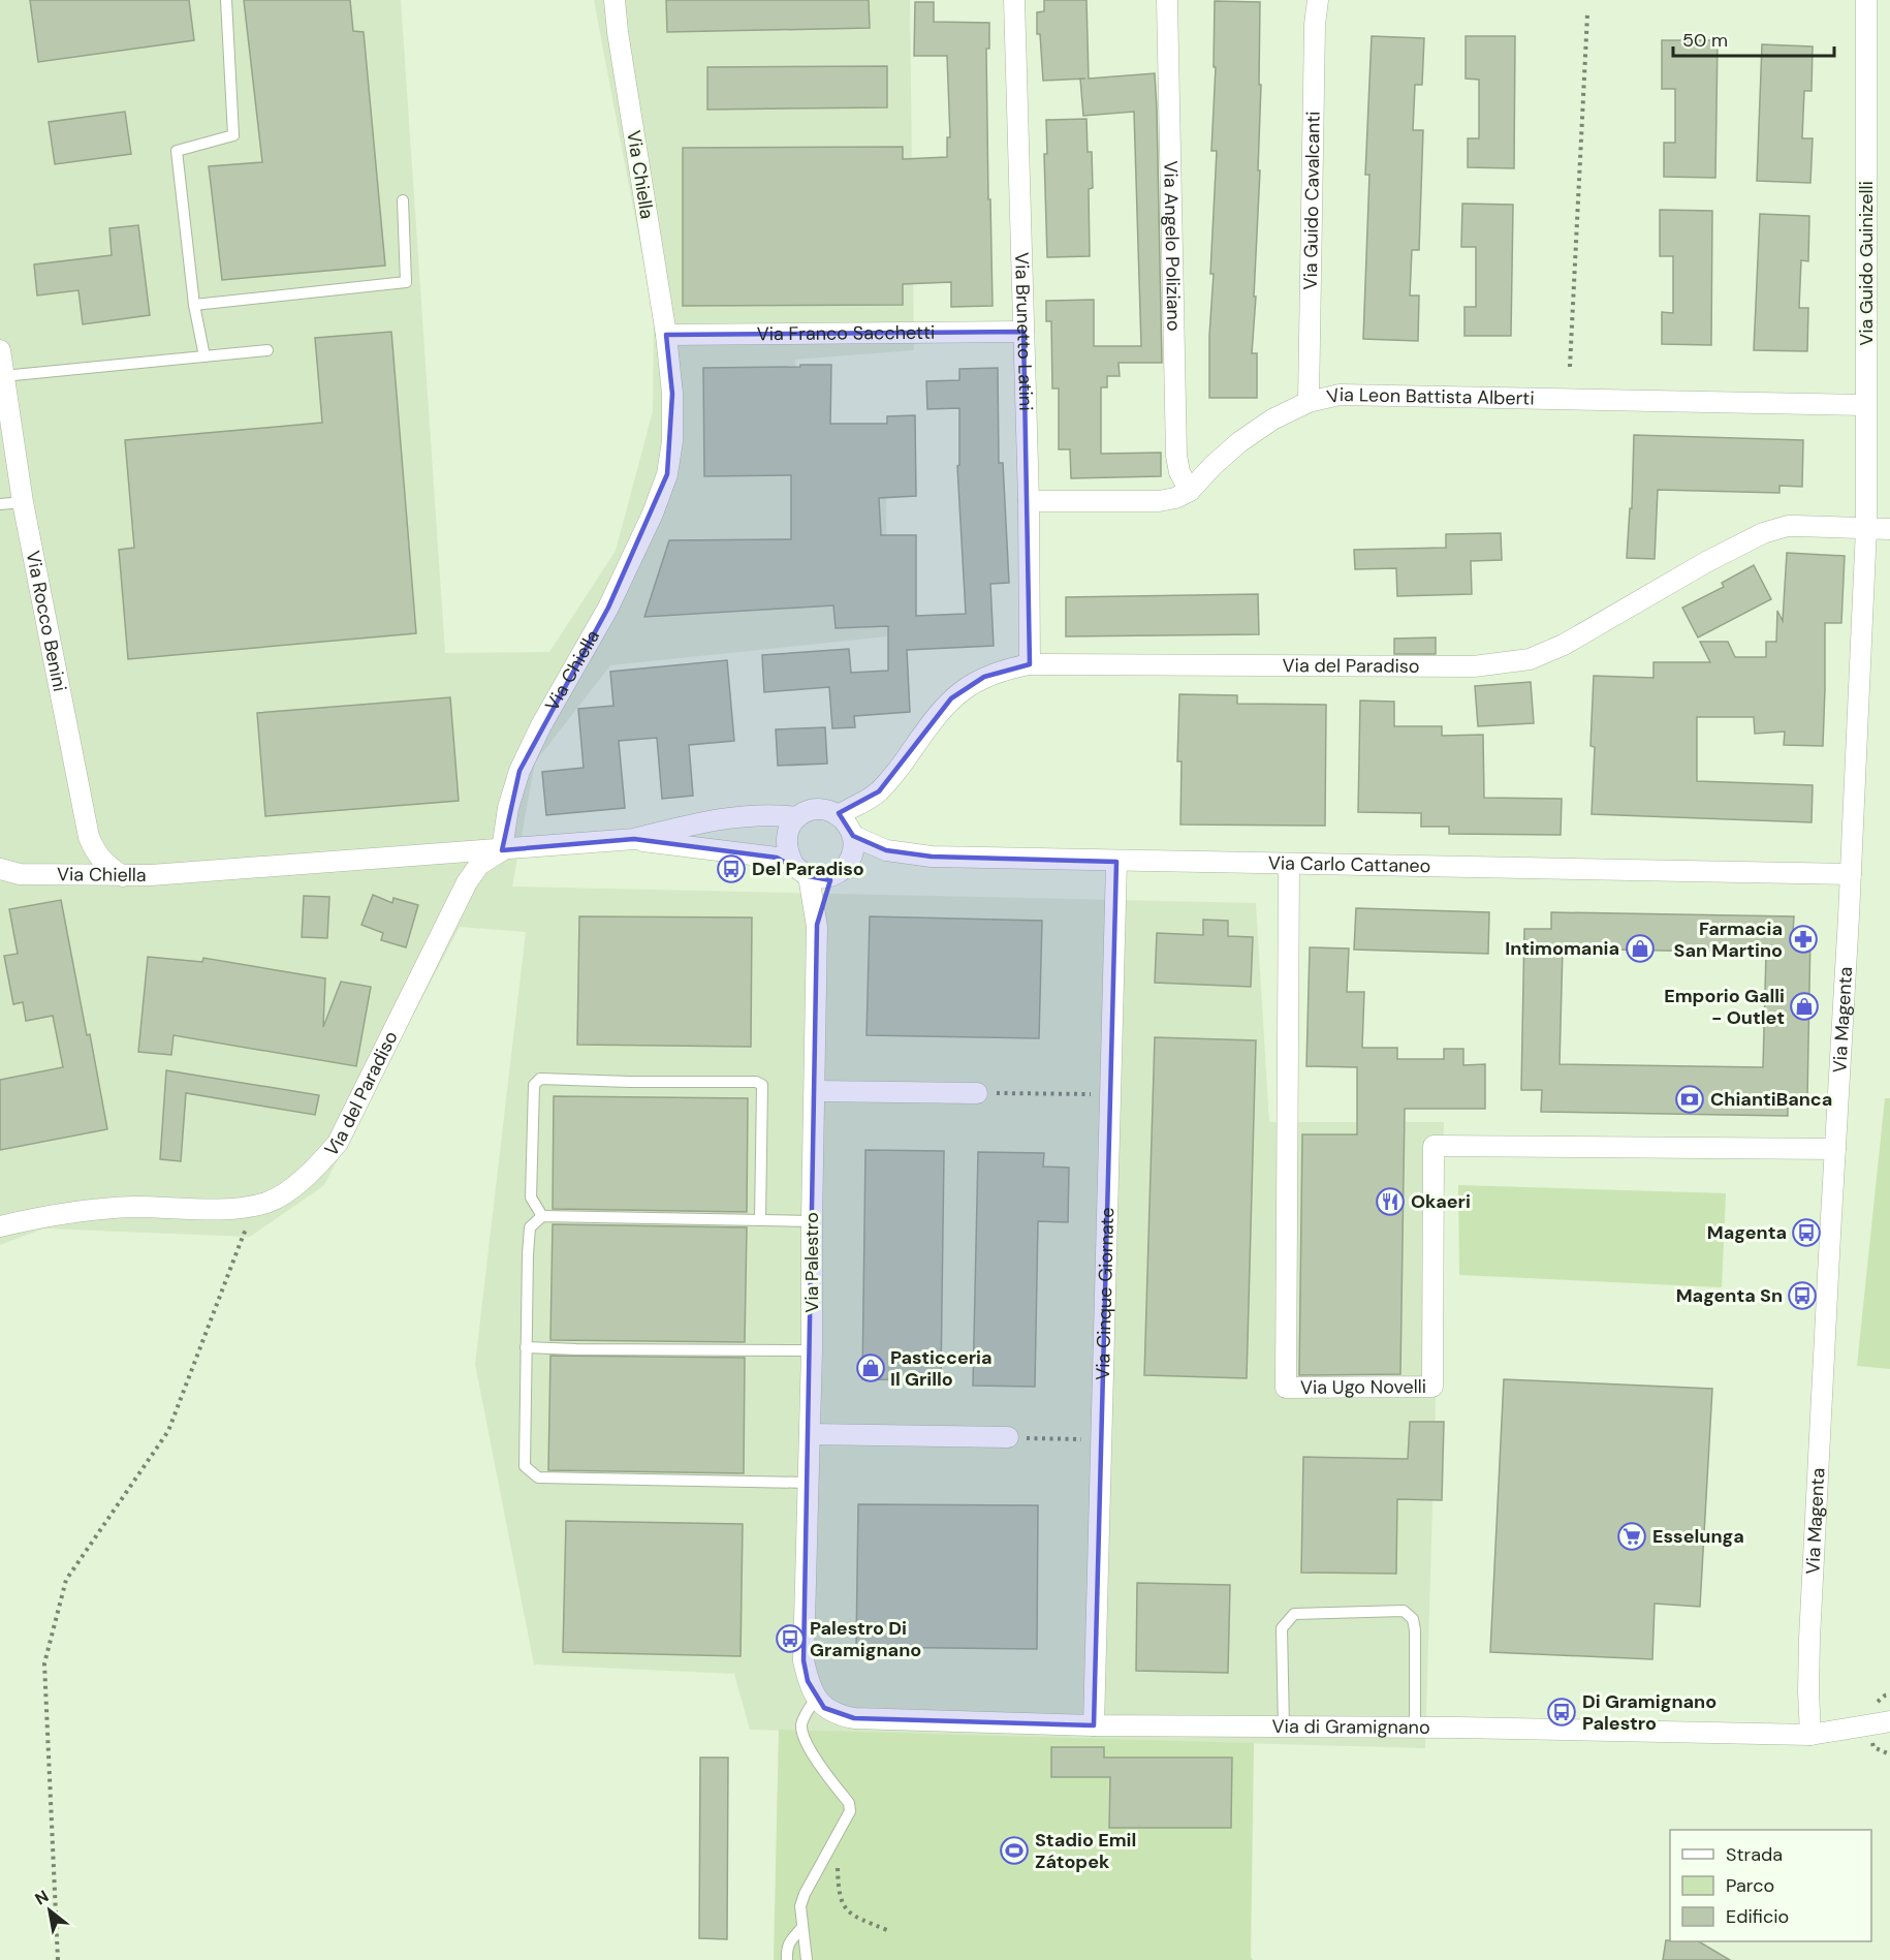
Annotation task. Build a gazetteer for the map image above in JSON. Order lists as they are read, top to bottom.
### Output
{
  "streets": {
    "street": [
      "Via Chiella",
      "Via Guido Cavalcanti",
      "Via Angelo Poliziano",
      "Via Guido Guinizelli",
      "Via Brunetto Latini",
      "Via Franco Sacchetti",
      "Via Leon Battista Alberti",
      "Via Rocco Benini",
      "Via del Paradiso",
      "Via Carlo Cattaneo",
      "Via Magenta",
      "Via Palestro",
      "Via Cinque Giornate",
      "Via Ugo Novelli",
      "Via di Gramignano"
    ]
  },
  "crossings": [
    ["Via Chiella", "Via Franco Sacchetti"],
    ["Via Chiella", "Via Rocco Benini"],
    ["Via Chiella", "Via del Paradiso"],
    ["Via Guido Cavalcanti", "Via Leon Battista Alberti"],
    ["Via Angelo Poliziano", "Via Leon Battista Alberti"],
    ["Via Guido Guinizelli", "Via Leon Battista Alberti"],
    ["Via Guido Guinizelli", "Via del Paradiso"],
    ["Via Guido Guinizelli", "Via Magenta"],
    ["Via Brunetto Latini", "Via Franco Sacchetti"],
    ["Via Brunetto Latini", "Via Leon Battista Alberti"],
    ["Via Brunetto Latini", "Via del Paradiso"],
    ["Via del Paradiso", "Via Carlo Cattaneo"],
    ["Via del Paradiso", "Via Magenta"],
    ["Via del Paradiso", "Via Palestro"],
    ["Via Carlo Cattaneo", "Via Magenta"],
    ["Via Carlo Cattaneo", "Via Palestro"],
    ["Via Carlo Cattaneo", "Via Cinque Giornate"],
    ["Via Carlo Cattaneo", "Via Ugo Novelli"],
    ["Via Magenta", "Via Ugo Novelli"],
    ["Via Magenta", "Via di Gramignano"],
    ["Via Palestro", "Via di Gramignano"],
    ["Via Cinque Giornate", "Via di Gramignano"]
  ],
  "places": {
    "bus stop": [
      "Del Paradiso",
      "Magenta",
      "Magenta Sn",
      "Palestro Di Gramignano",
      "Di Gramignano Palestro"
    ],
    "pharmacy": ["Farmacia San Martino"],
    "shop": ["Intimomania", "Emporio Galli - Outlet", "Pasticceria Il Grillo"],
    "bank": ["ChiantiBanca"],
    "restaurant": ["Okaeri"],
    "supermarket": ["Esselunga"],
    "sports": ["Stadio Emil Zátopek"]
  },
  "legend": ["Strada", "Parco", "Edificio"],
  "scale_bar": "50 m",
  "north": "top left"
}
